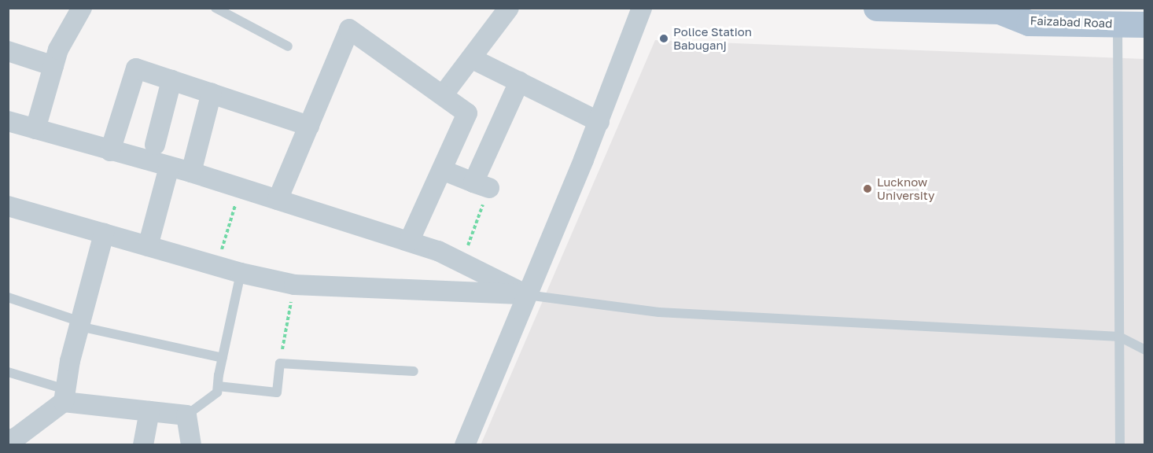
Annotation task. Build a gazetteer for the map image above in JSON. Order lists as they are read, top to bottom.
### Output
{
  "streets": {
    "main road": ["Faizabad Road"]
  },
  "places": ["Police Station Babuganj", "Lucknow University"]
}
